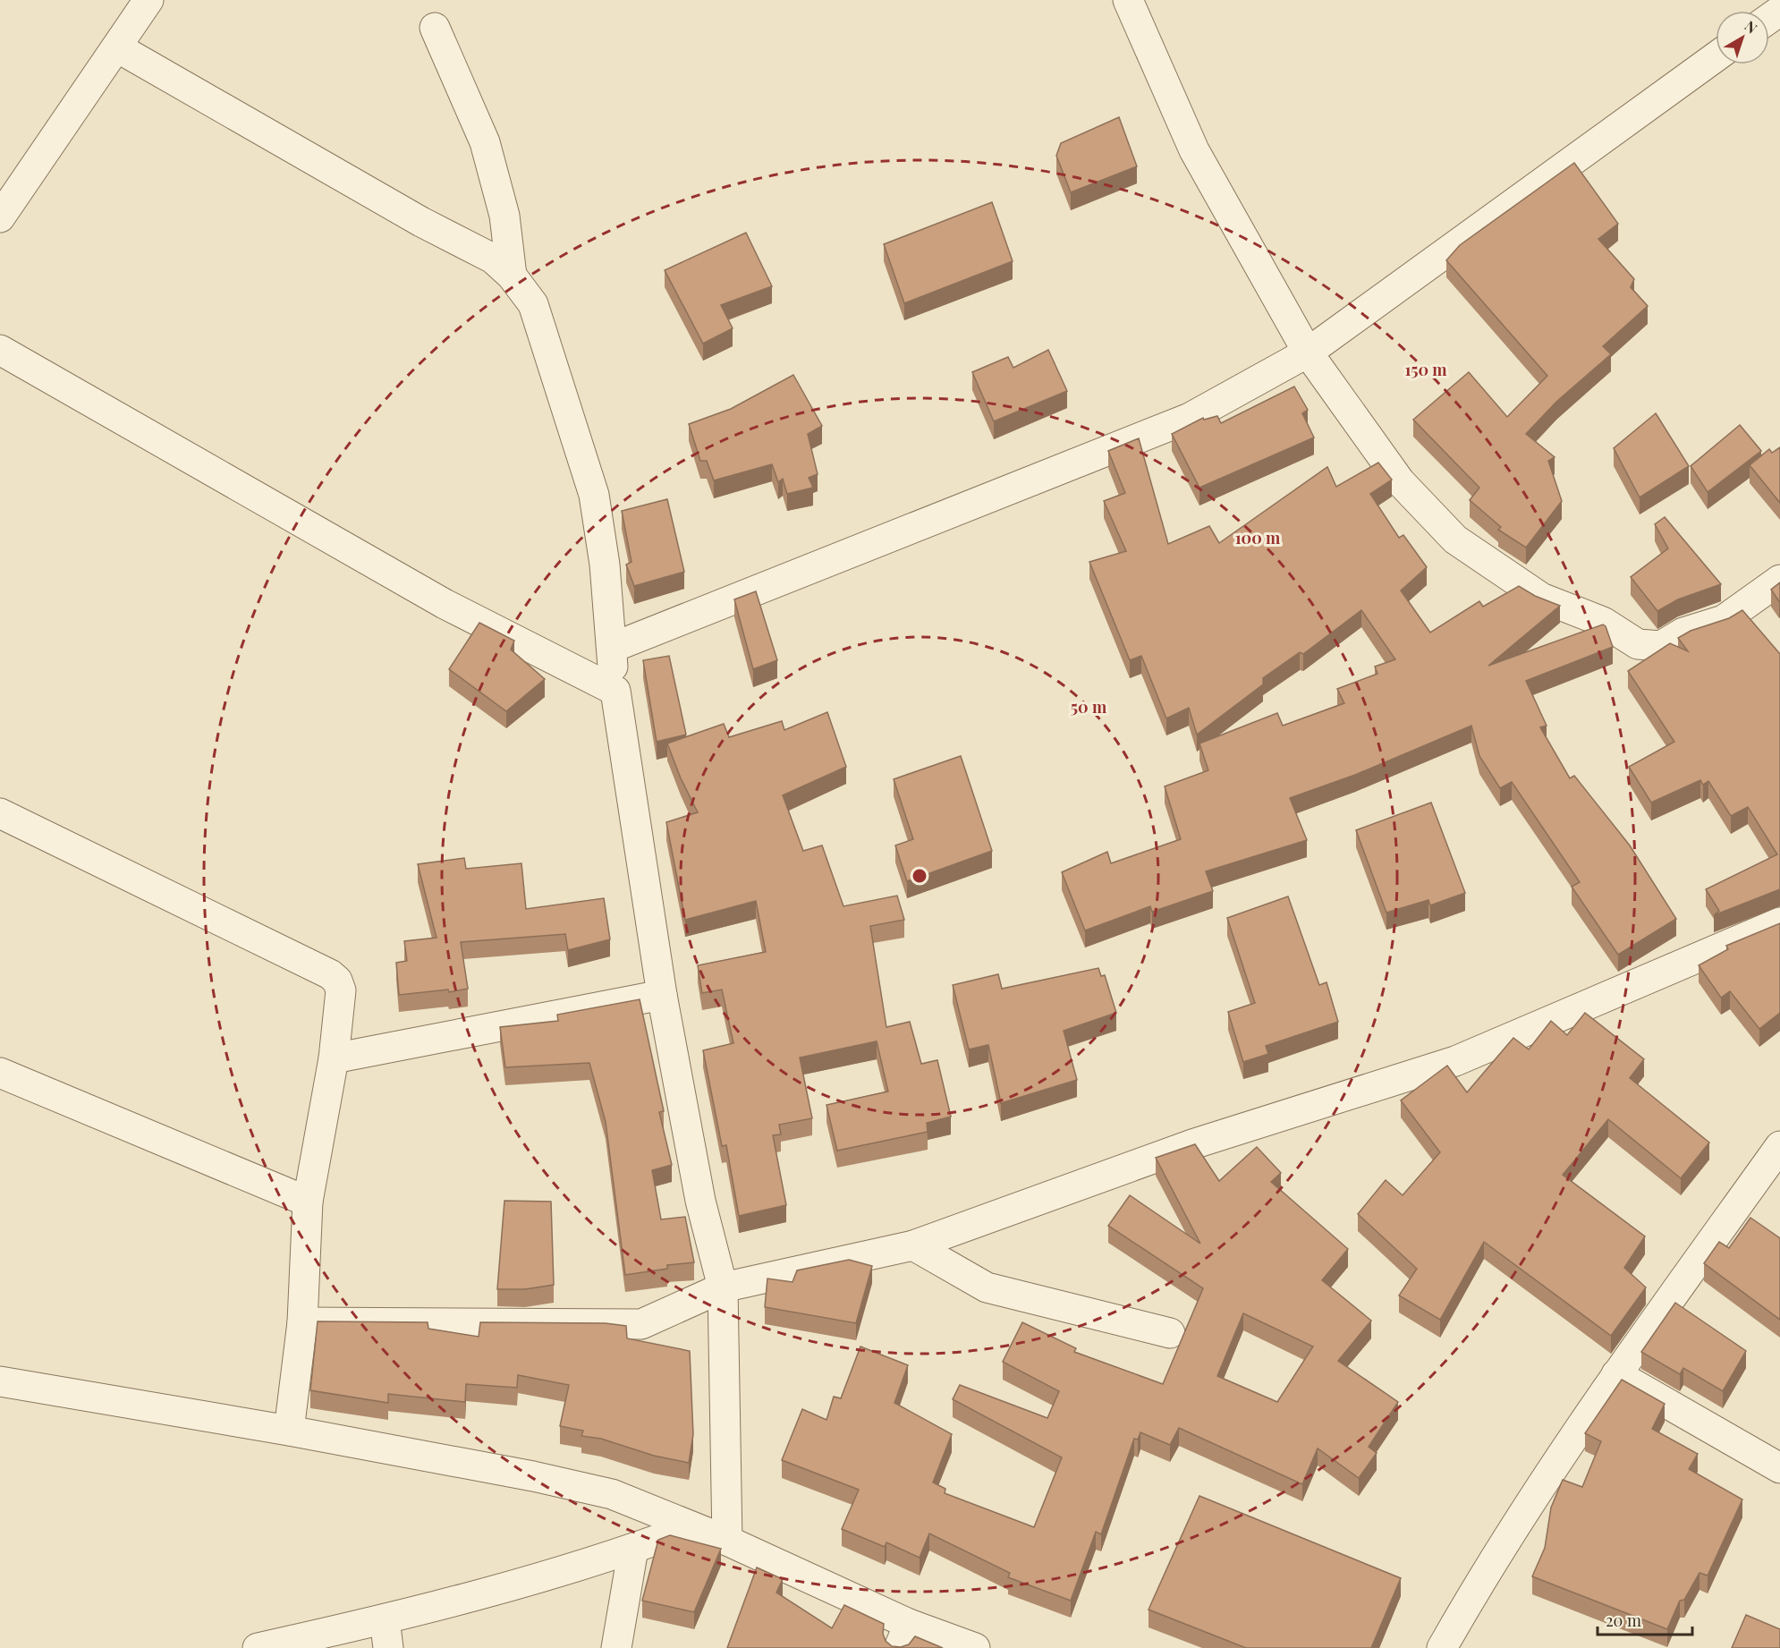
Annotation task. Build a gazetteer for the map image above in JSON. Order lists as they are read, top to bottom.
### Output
{
  "scale_bar": "20 m",
  "north": "top right",
  "rings": ["150 m", "100 m", "50 m"]
}
